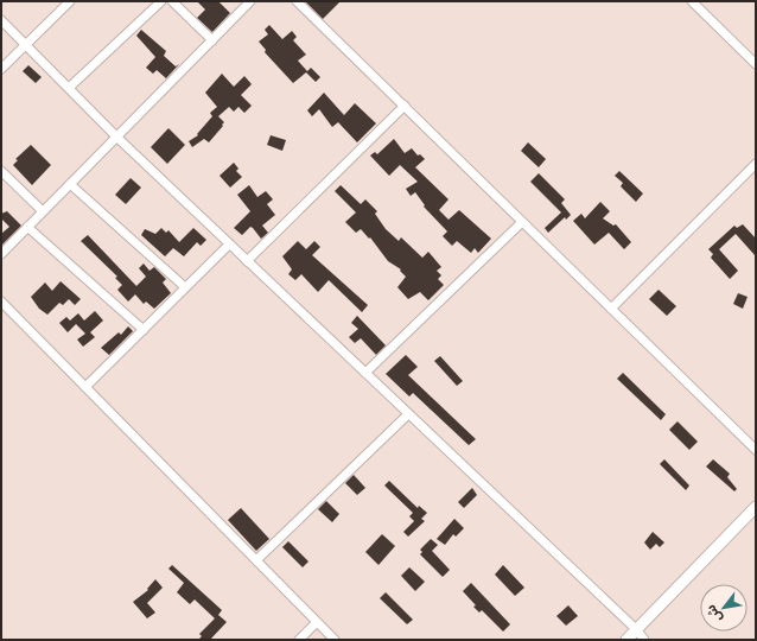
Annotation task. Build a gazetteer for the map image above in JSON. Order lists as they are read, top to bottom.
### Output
{
  "north": "bottom left"
}
